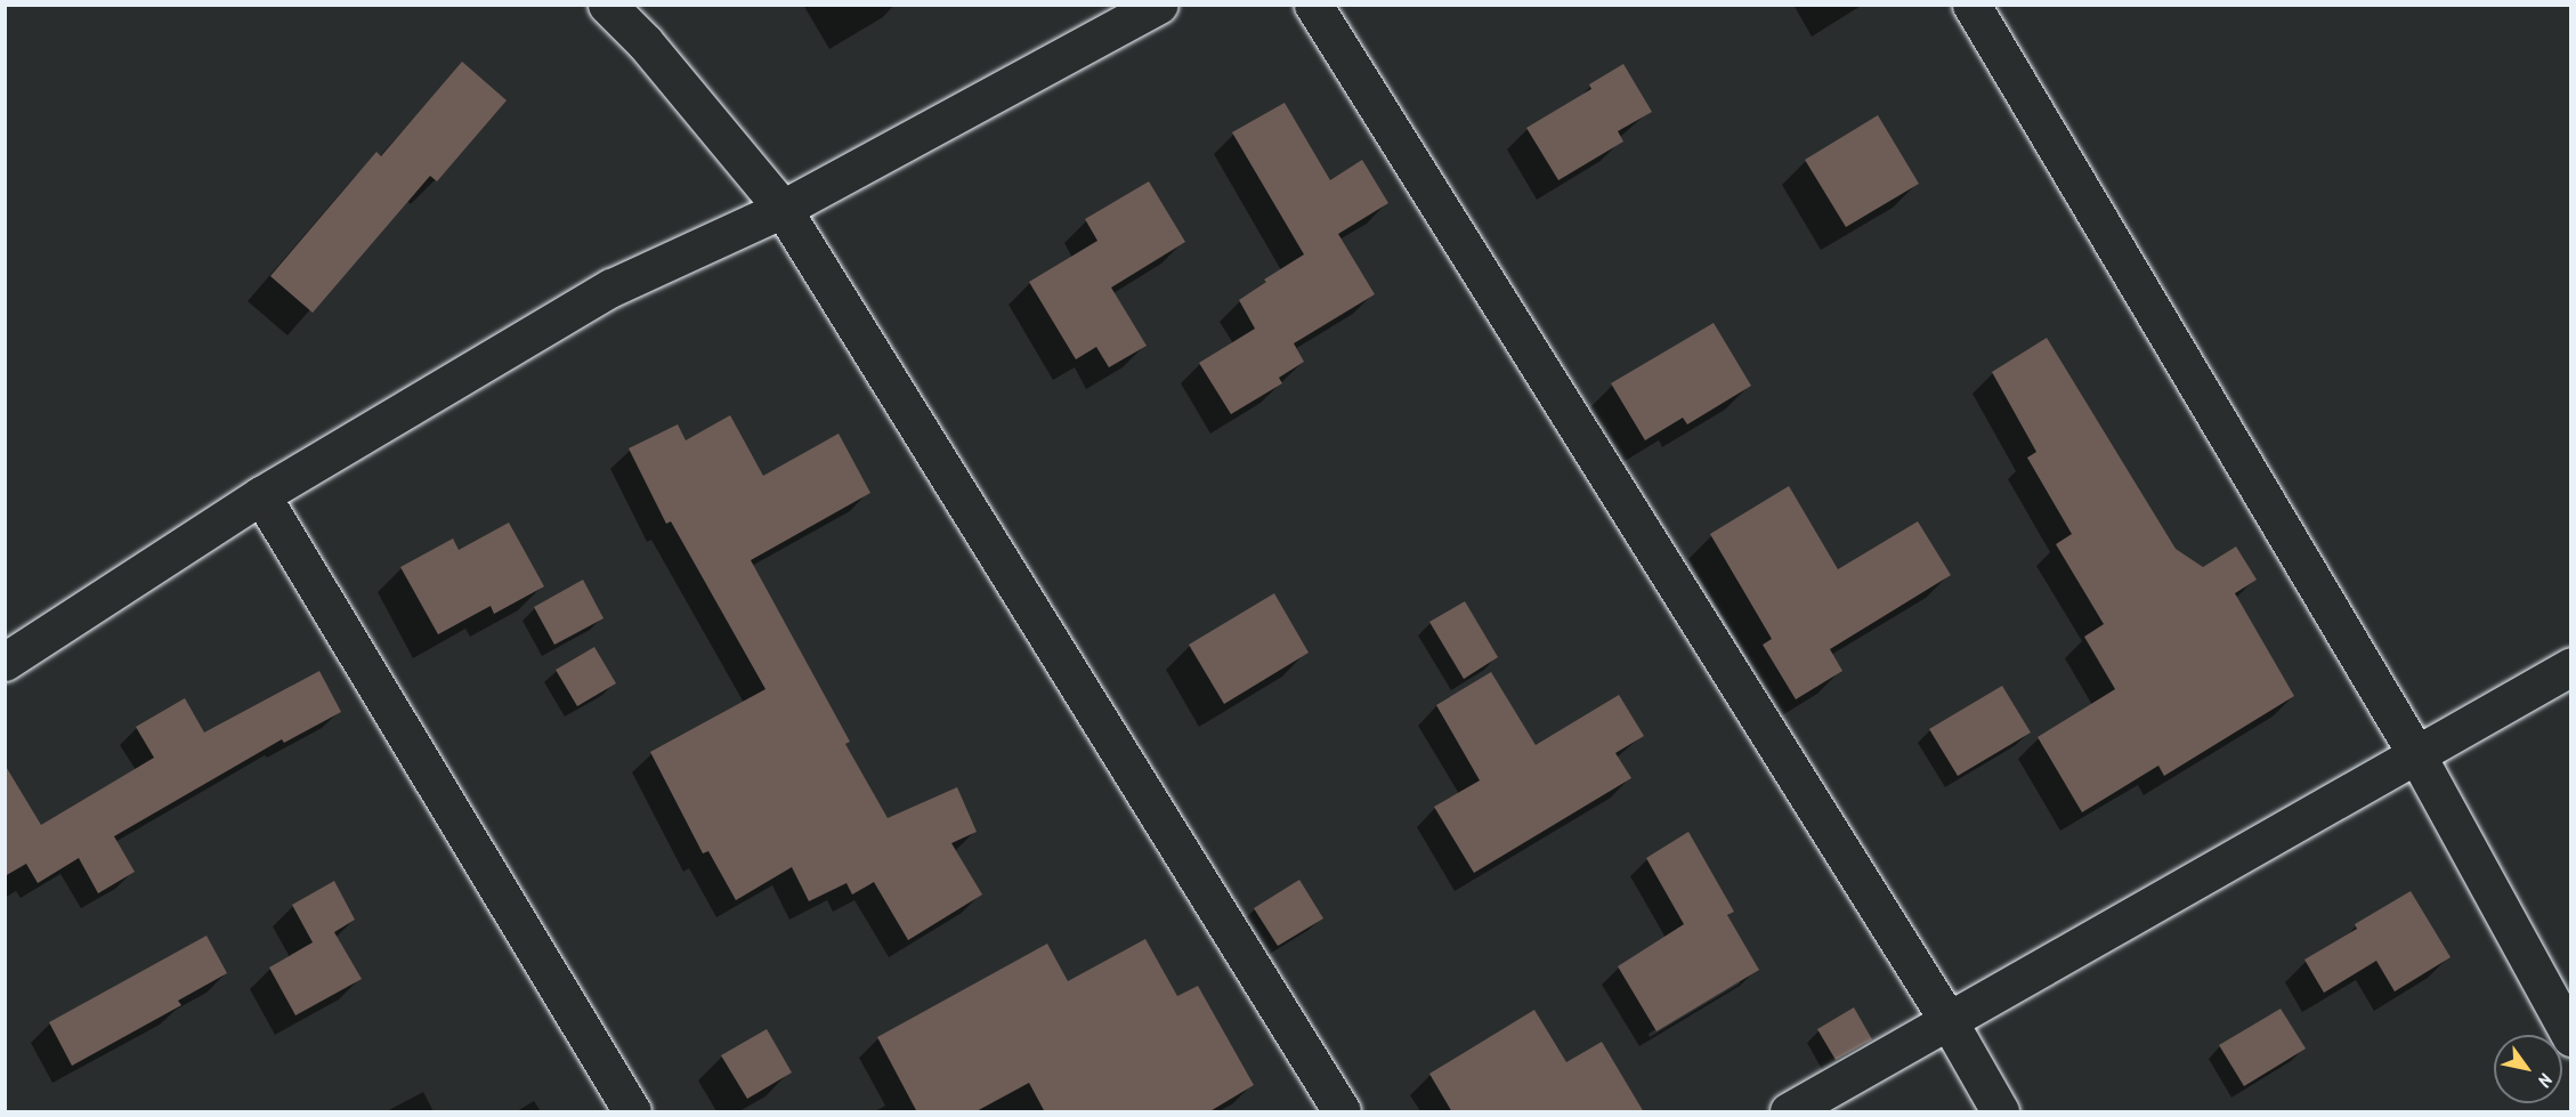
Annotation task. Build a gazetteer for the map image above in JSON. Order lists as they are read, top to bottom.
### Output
{
  "north": "bottom right"
}
